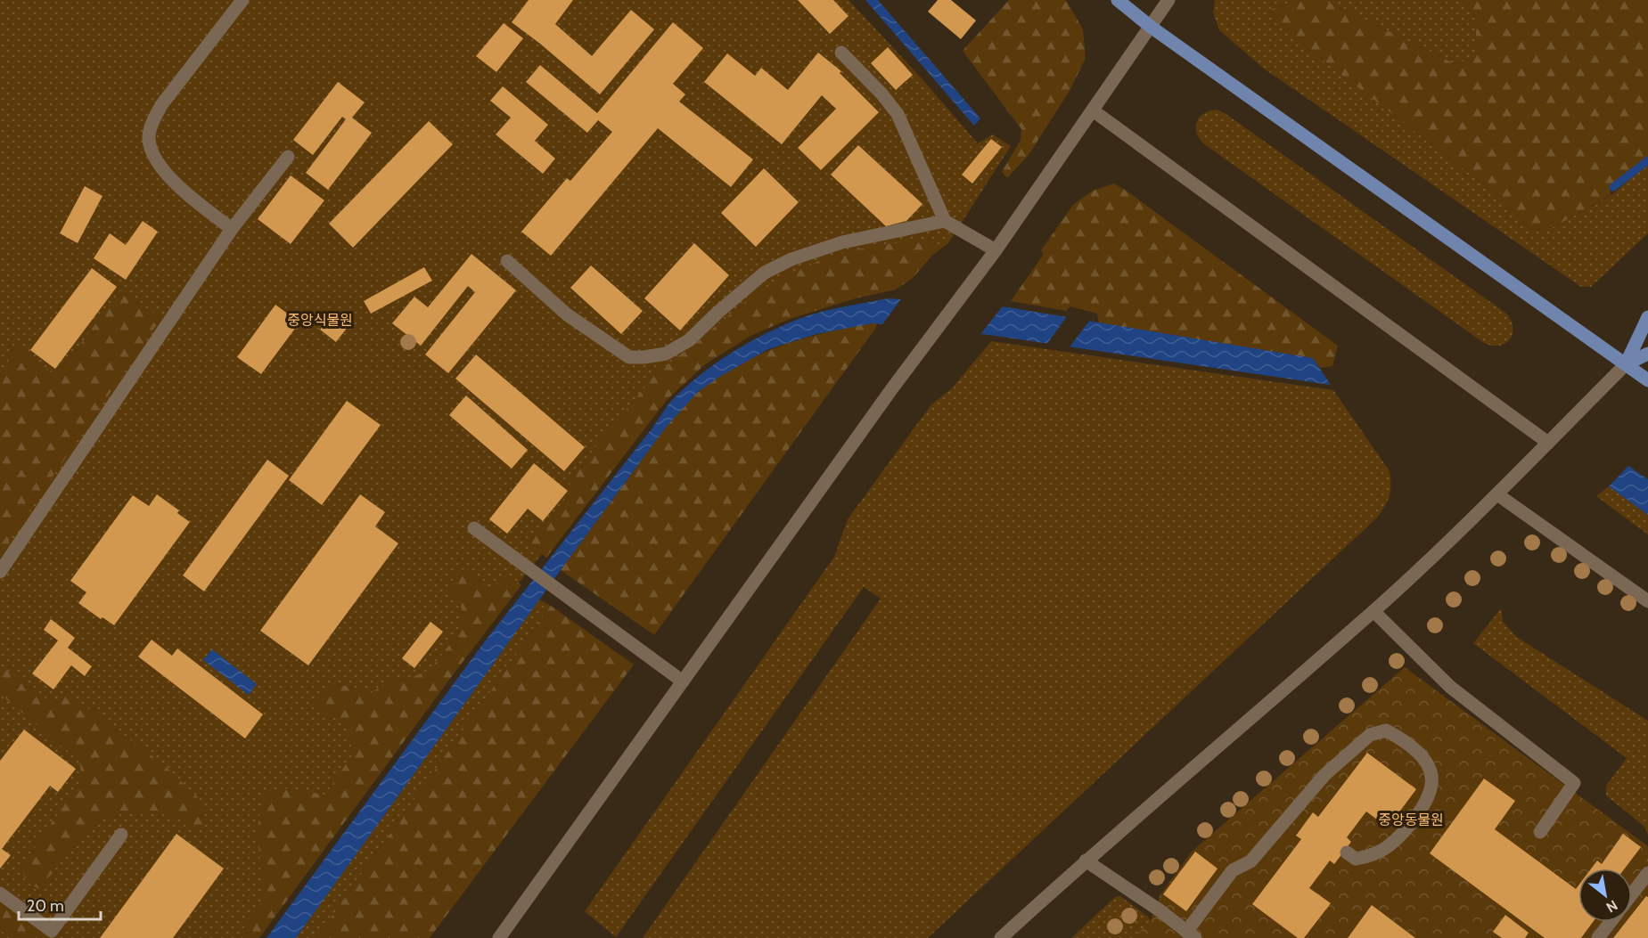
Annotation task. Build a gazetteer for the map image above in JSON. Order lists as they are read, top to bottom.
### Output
{
  "parks": ["중앙식물원", "중앙동물원"],
  "scale_bar": "20 m",
  "north": "bottom right"
}
